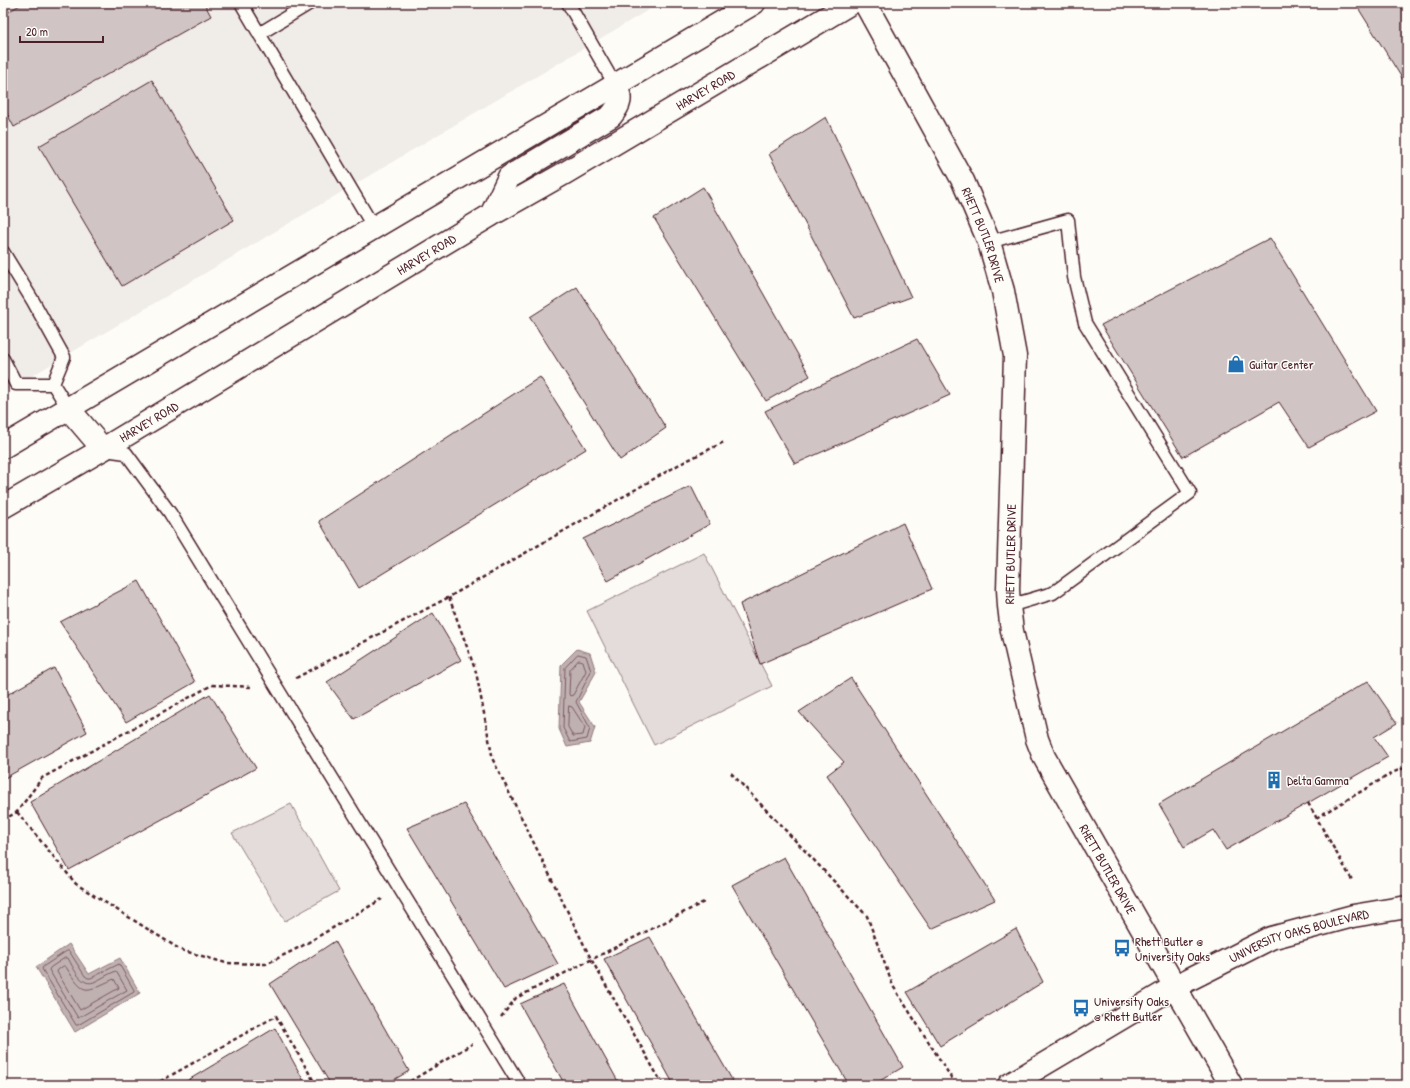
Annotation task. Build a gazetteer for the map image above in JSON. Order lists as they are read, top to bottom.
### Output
{
  "streets": {
    "main road": ["HARVEY ROAD", "RHETT BUTLER DRIVE", "UNIVERSITY OAKS BOULEVARD"]
  },
  "crossings": [
    ["RHETT BUTLER DRIVE", "UNIVERSITY OAKS BOULEVARD"]
  ],
  "places": {
    "shop": ["Guitar Center"],
    "building": ["Delta Gamma"],
    "bus stop": ["Rhett Butler @ University Oaks", "University Oaks @ Rhett Butler"]
  },
  "scale_bar": "20 m"
}
